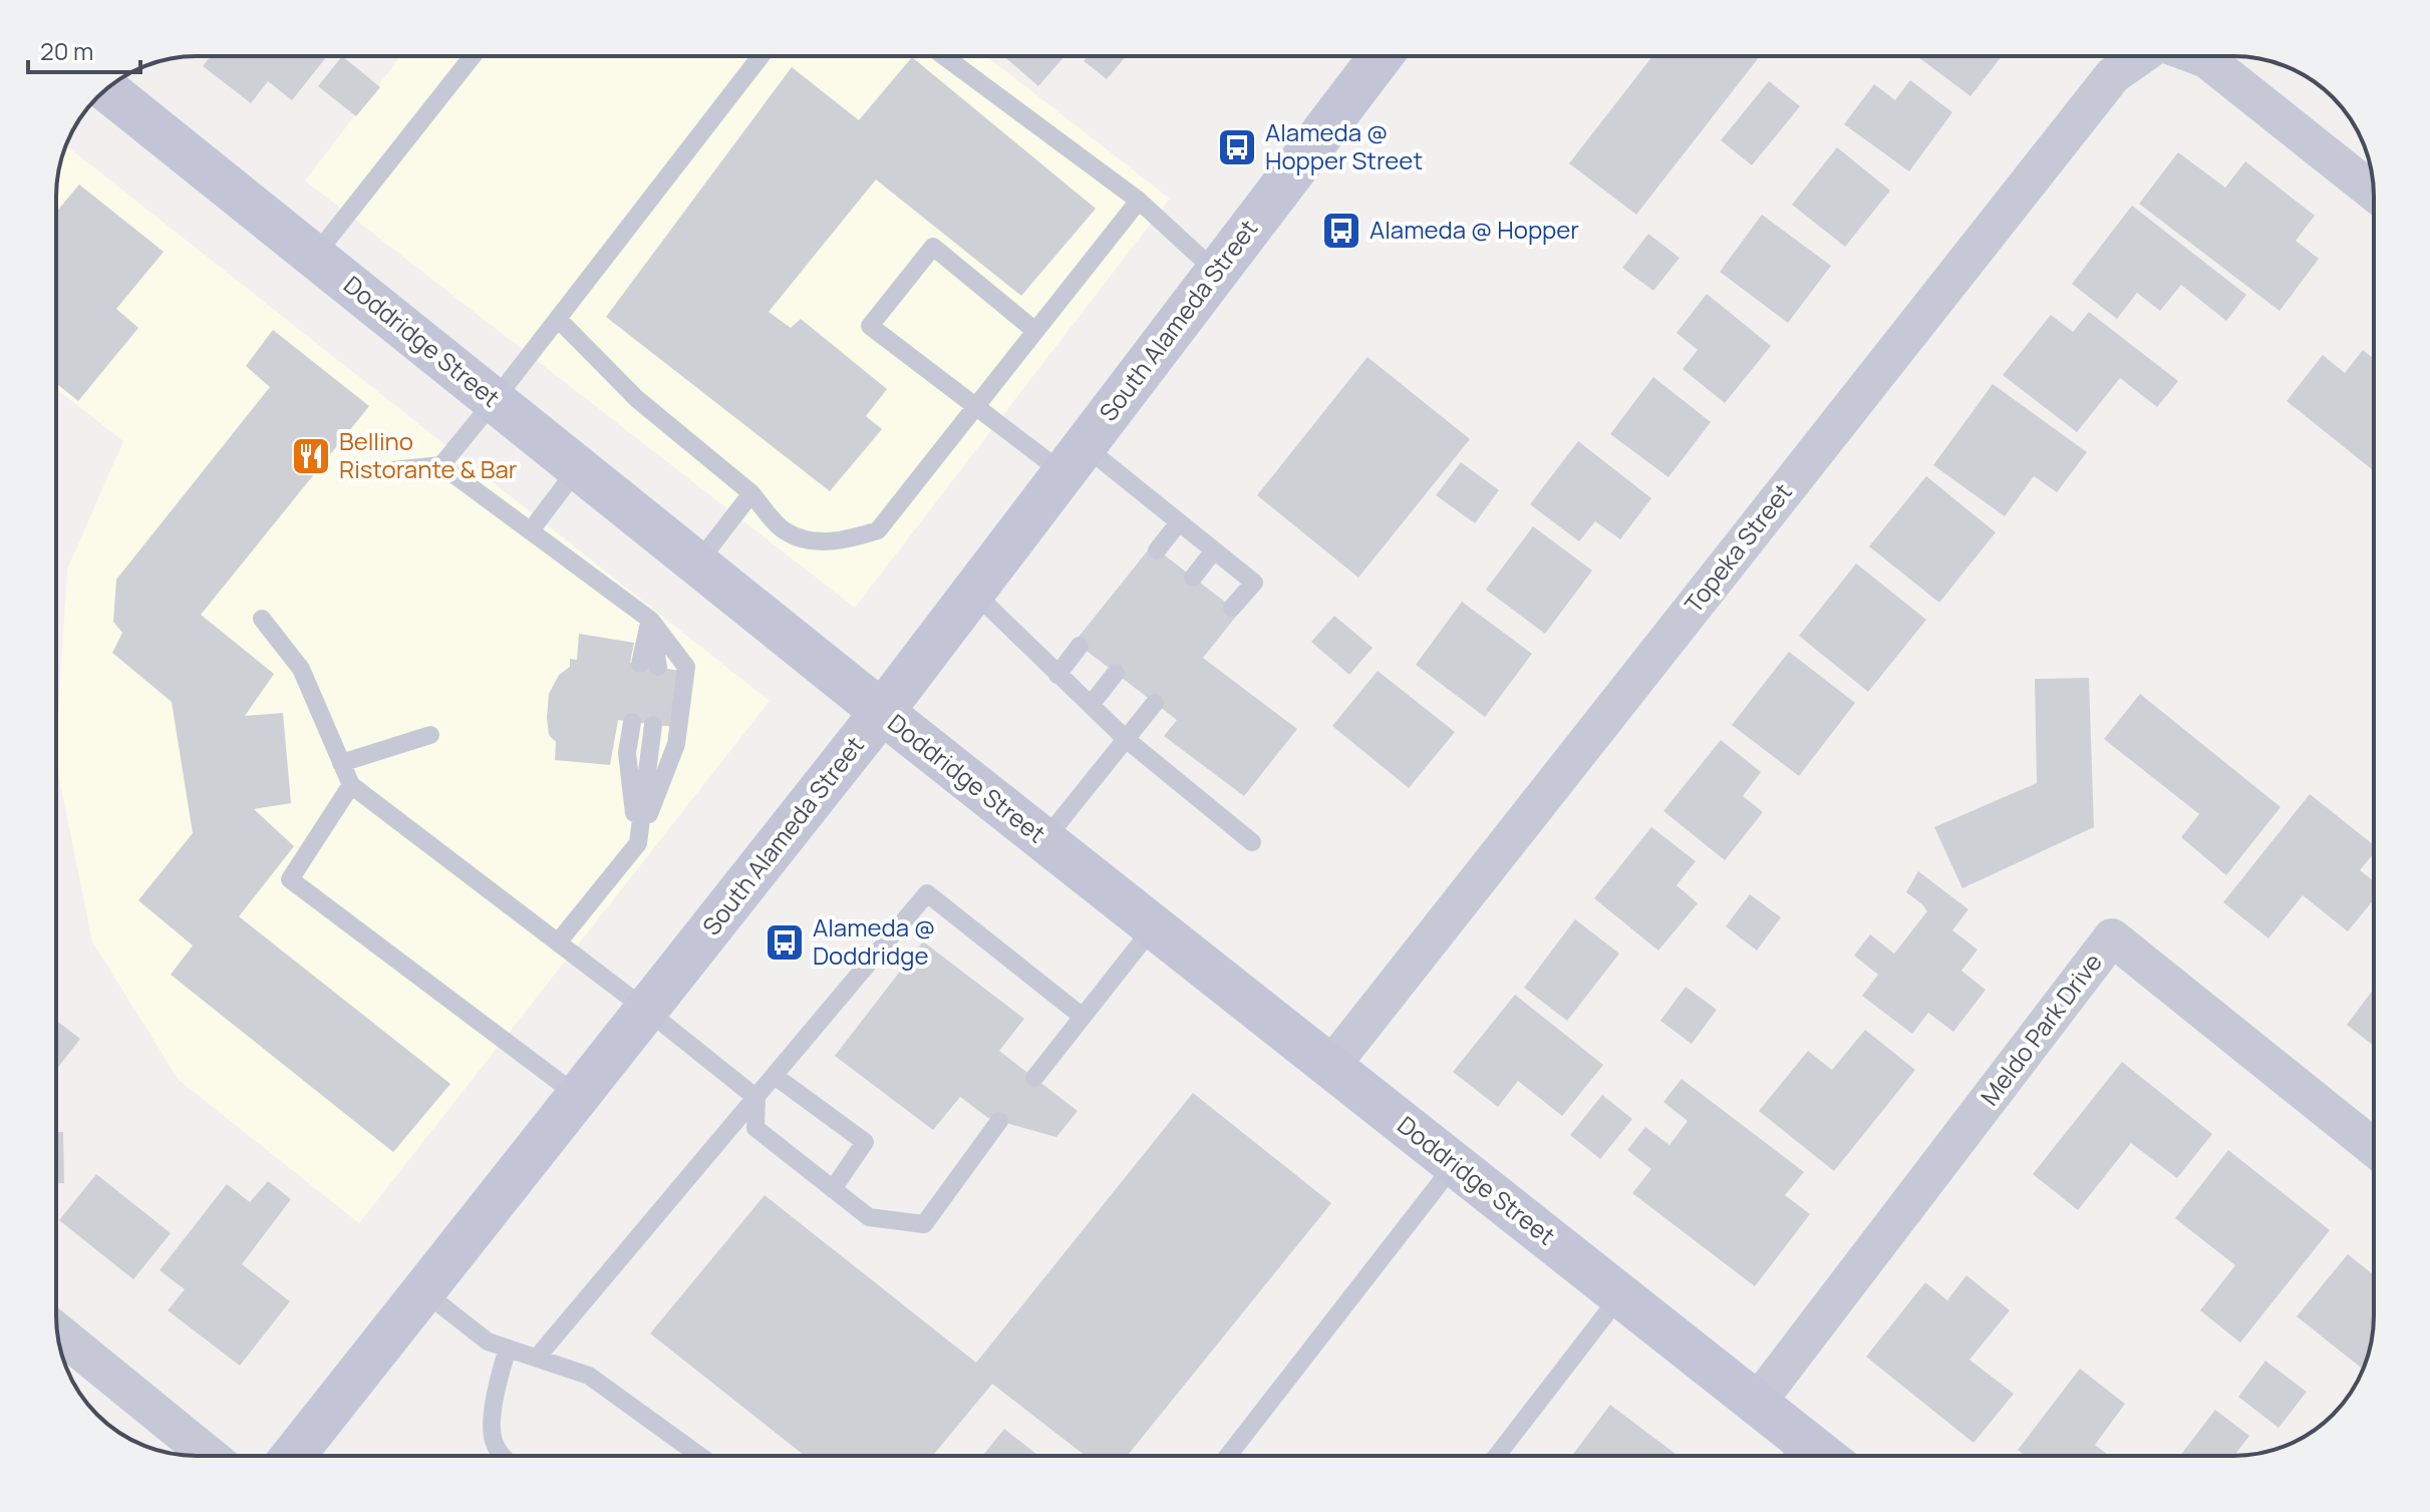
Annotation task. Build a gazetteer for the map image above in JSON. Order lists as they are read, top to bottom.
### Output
{
  "streets": {
    "main road": ["South Alameda Street", "Doddridge Street"],
    "street": ["Topeka Street", "Meldo Park Drive"]
  },
  "crossings": [
    ["South Alameda Street", "Doddridge Street"],
    ["Doddridge Street", "Topeka Street"],
    ["Doddridge Street", "Meldo Park Drive"]
  ],
  "places": {
    "bus stop": ["Alameda @ Hopper Street", "Alameda @ Hopper", "Alameda @ Doddridge"],
    "restaurant": ["Bellino Ristorante & Bar"]
  },
  "scale_bar": "20 m"
}
